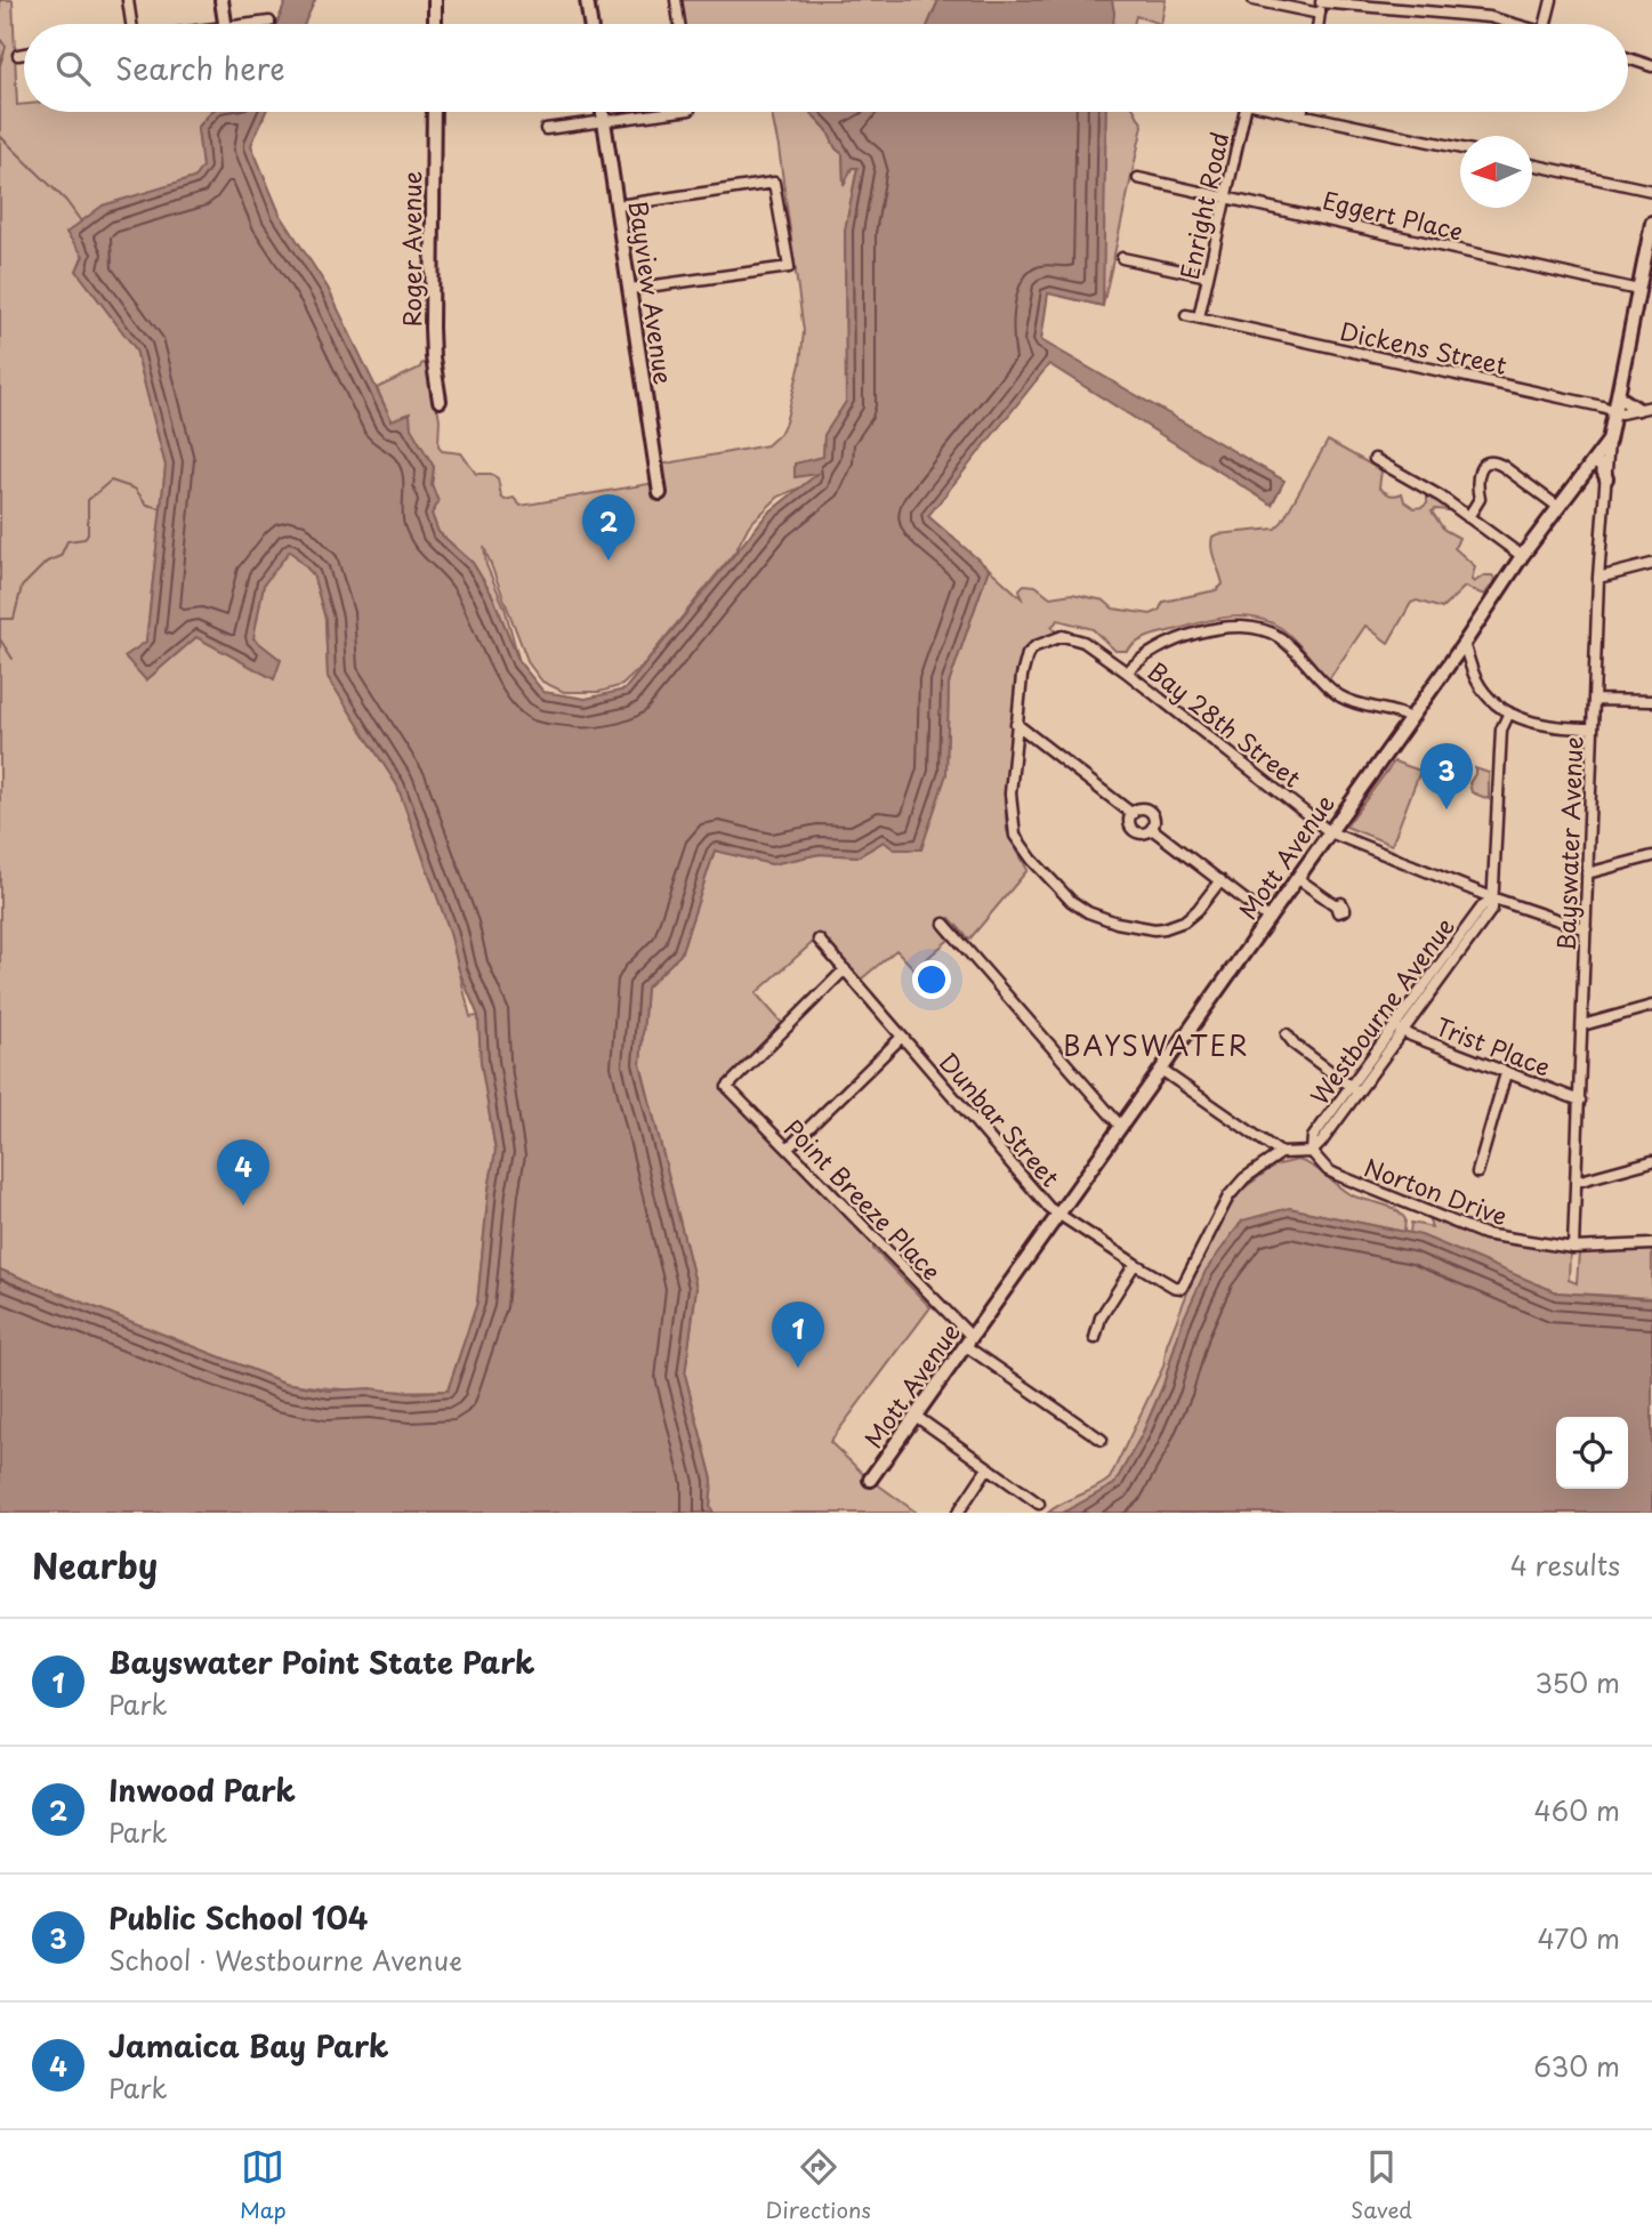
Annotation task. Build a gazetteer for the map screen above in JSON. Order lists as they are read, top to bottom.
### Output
{
  "streets": {
    "street": [
      "Enright Road",
      "Eggert Place",
      "Roger Avenue",
      "Bayview Avenue",
      "Dickens Street",
      "Bay 28th Street",
      "Bayswater Avenue",
      "Mott Avenue",
      "Westbourne Avenue",
      "Trist Place",
      "Dunbar Street",
      "Norton Drive",
      "Point Breeze Place"
    ]
  },
  "crossings": [
    ["Enright Road", "Eggert Place"],
    ["Enright Road", "Dickens Street"],
    ["Eggert Place", "Mott Avenue"],
    ["Dickens Street", "Mott Avenue"],
    ["Bay 28th Street", "Bayswater Avenue"],
    ["Bay 28th Street", "Mott Avenue"],
    ["Bay 28th Street", "Westbourne Avenue"],
    ["Bayswater Avenue", "Mott Avenue"],
    ["Bayswater Avenue", "Trist Place"],
    ["Bayswater Avenue", "Norton Drive"],
    ["Mott Avenue", "Dunbar Street"],
    ["Mott Avenue", "Point Breeze Place"],
    ["Westbourne Avenue", "Trist Place"],
    ["Westbourne Avenue", "Norton Drive"],
    ["Dunbar Street", "Point Breeze Place"]
  ],
  "districts": ["BAYSWATER"],
  "north": "left",
  "page": {
    "search": "Search here",
    "pins": [
      "2",
      "3",
      "4",
      "1"
    ],
    "heading": ["Nearby", "4 results"],
    "list": [
      {
        "mark": "1",
        "name": "Bayswater Point State Park",
        "note": "Park",
        "value": "350 m"
      },
      {
        "mark": "2",
        "name": "Inwood Park",
        "note": "Park",
        "value": "460 m"
      },
      {
        "mark": "3",
        "name": "Public School 104",
        "note": "School · Westbourne Avenue",
        "value": "470 m"
      },
      {
        "mark": "4",
        "name": "Jamaica Bay Park",
        "note": "Park",
        "value": "630 m"
      }
    ],
    "nav": ["Map", "Directions", "Saved"]
  }
}
